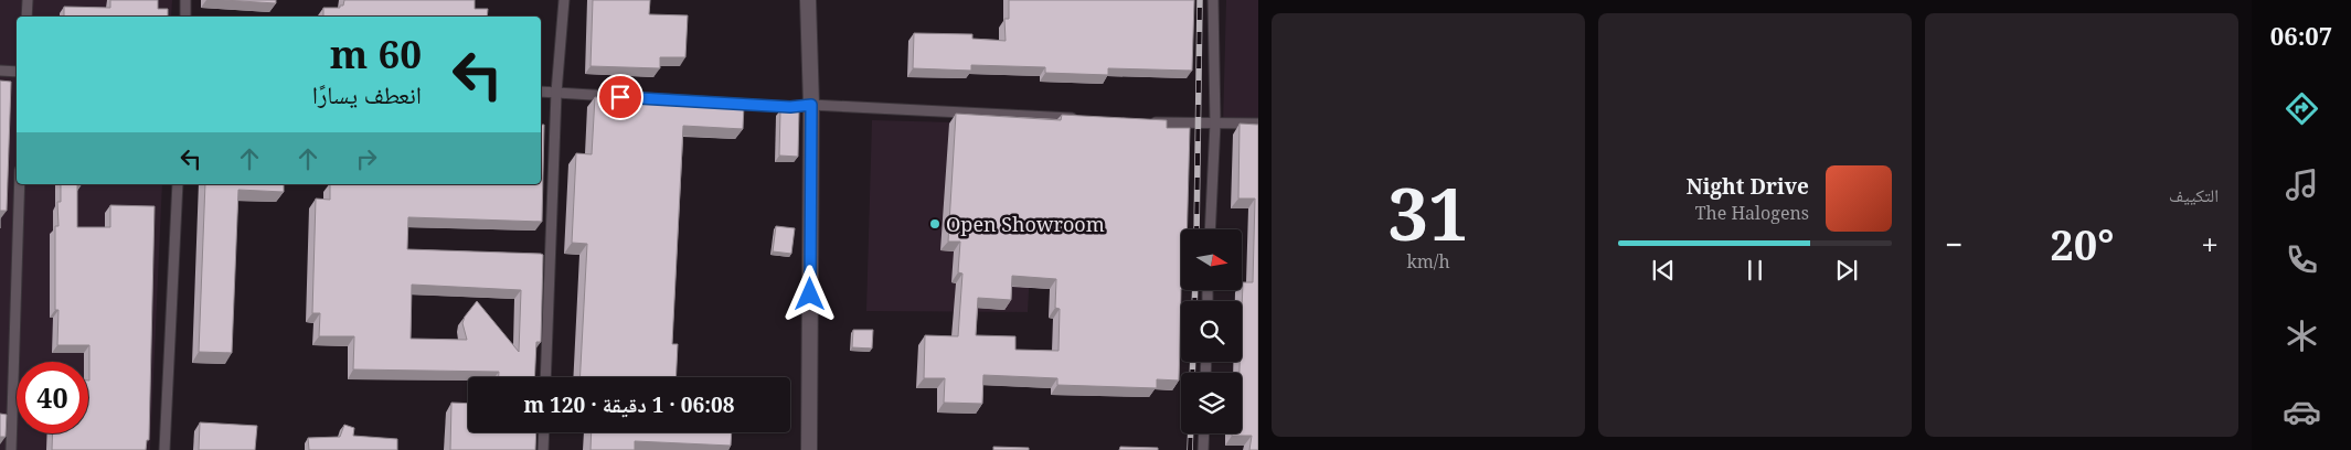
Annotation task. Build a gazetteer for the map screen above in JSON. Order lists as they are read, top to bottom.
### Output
{
  "places": ["Open Showroom"],
  "north": "right",
  "page": {
    "tabs": "06:07",
    "tile": [
      "التكييف",
      ["31", "km/h"]
    ],
    "turn": ["60 m", "انعطف يسارًا"],
    "song": ["Night Drive", "The Halogens"],
    "heat": ["−", "20°", "+"],
    "limit": "40",
    "trip": "06:08 · 1 دقيقة · 120 m"
  }
}
